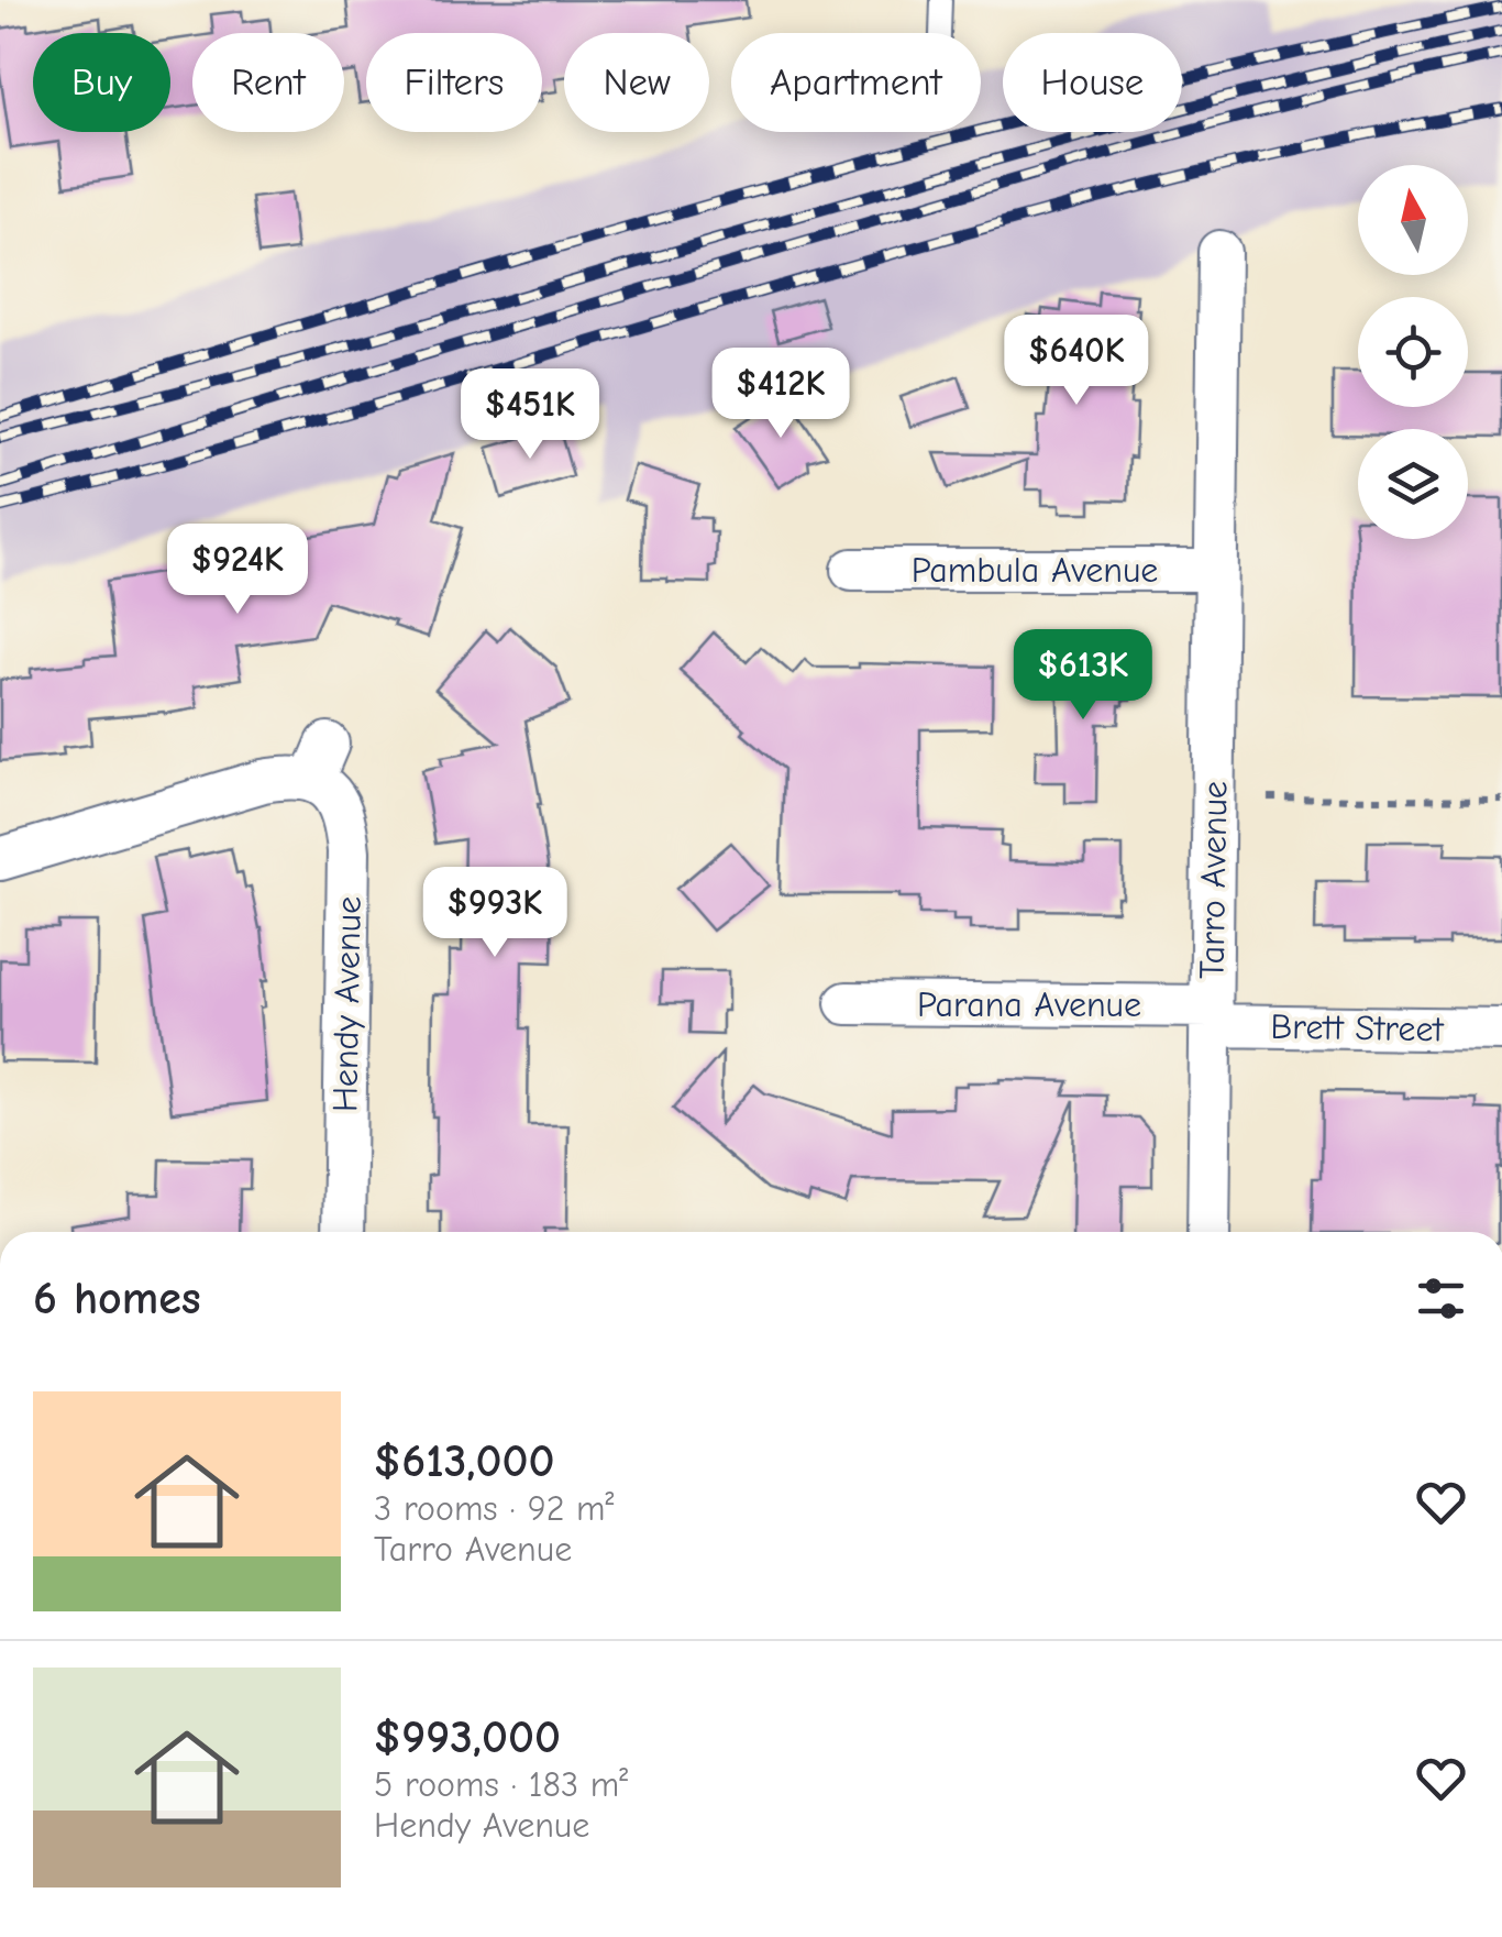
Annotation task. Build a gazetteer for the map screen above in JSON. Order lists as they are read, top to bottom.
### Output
{
  "streets": {
    "street": [
      "Pambula Avenue",
      "Tarro Avenue",
      "Hendy Avenue",
      "Parana Avenue",
      "Brett Street"
    ]
  },
  "crossings": [
    ["Pambula Avenue", "Tarro Avenue"],
    ["Tarro Avenue", "Parana Avenue"],
    ["Tarro Avenue", "Brett Street"],
    ["Parana Avenue", "Brett Street"]
  ],
  "north": "top",
  "page": {
    "chip": [
      "Buy",
      "Rent",
      "Filters",
      "New",
      "Apartment",
      "House"
    ],
    "price": [
      "$640K",
      "$412K",
      "$451K",
      "$924K",
      "$613K",
      "$993K"
    ],
    "heading": "6 homes",
    "list": [
      {
        "name": "$613,000",
        "note": "3 rooms · 92 m² · Tarro Avenue"
      },
      {
        "name": "$993,000",
        "note": "5 rooms · 183 m² · Hendy Avenue"
      }
    ]
  }
}
